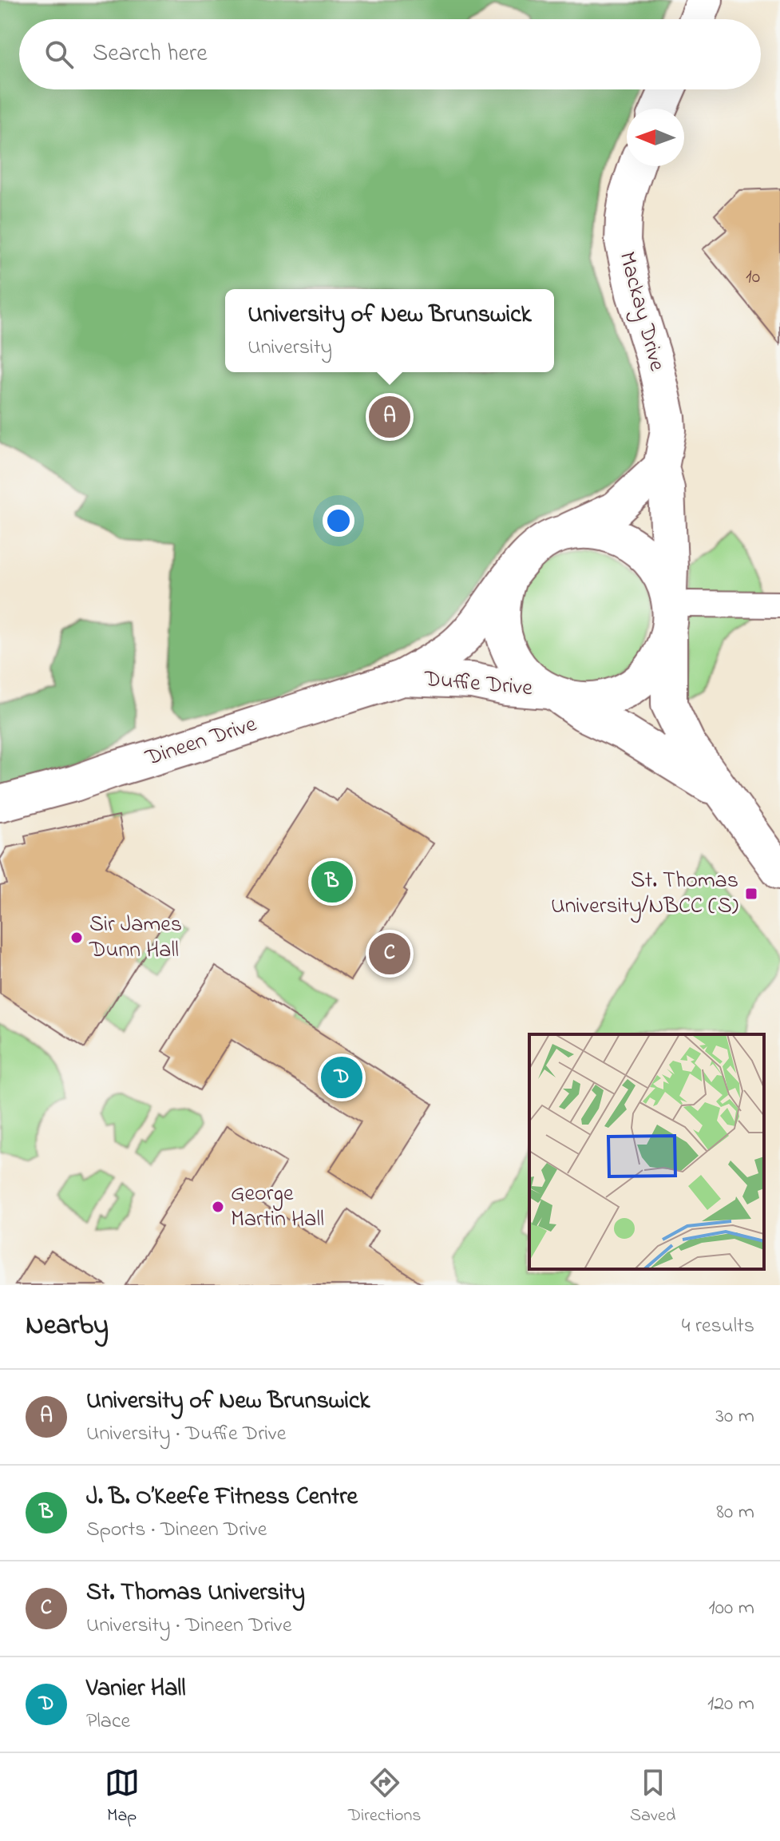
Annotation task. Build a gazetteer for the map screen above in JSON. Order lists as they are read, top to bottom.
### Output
{
  "streets": {
    "street": ["Mackay Drive", "Duffie Drive", "Dineen Drive"]
  },
  "crossings": [
    ["Mackay Drive", "Duffie Drive"],
    ["Duffie Drive", "Dineen Drive"]
  ],
  "places": {
    "transit": ["St. Thomas University/NBCC (S)"],
    "other": ["Sir James Dunn Hall", "George Martin Hall"]
  },
  "house_numbers": ["10"],
  "north": "left",
  "page": {
    "search": "Search here",
    "popup": ["University of New Brunswick", "University"],
    "pins": [
      "A",
      "B",
      "C",
      "D"
    ],
    "heading": ["Nearby", "4 results"],
    "list": [
      {
        "mark": "A",
        "name": "University of New Brunswick",
        "note": "University · Duffie Drive",
        "value": "30 m"
      },
      {
        "mark": "B",
        "name": "J. B. O’Keefe Fitness Centre",
        "note": "Sports · Dineen Drive",
        "value": "80 m"
      },
      {
        "mark": "C",
        "name": "St. Thomas University",
        "note": "University · Dineen Drive",
        "value": "100 m"
      },
      {
        "mark": "D",
        "name": "Vanier Hall",
        "note": "Place",
        "value": "120 m"
      }
    ],
    "nav": ["Map", "Directions", "Saved"]
  }
}
